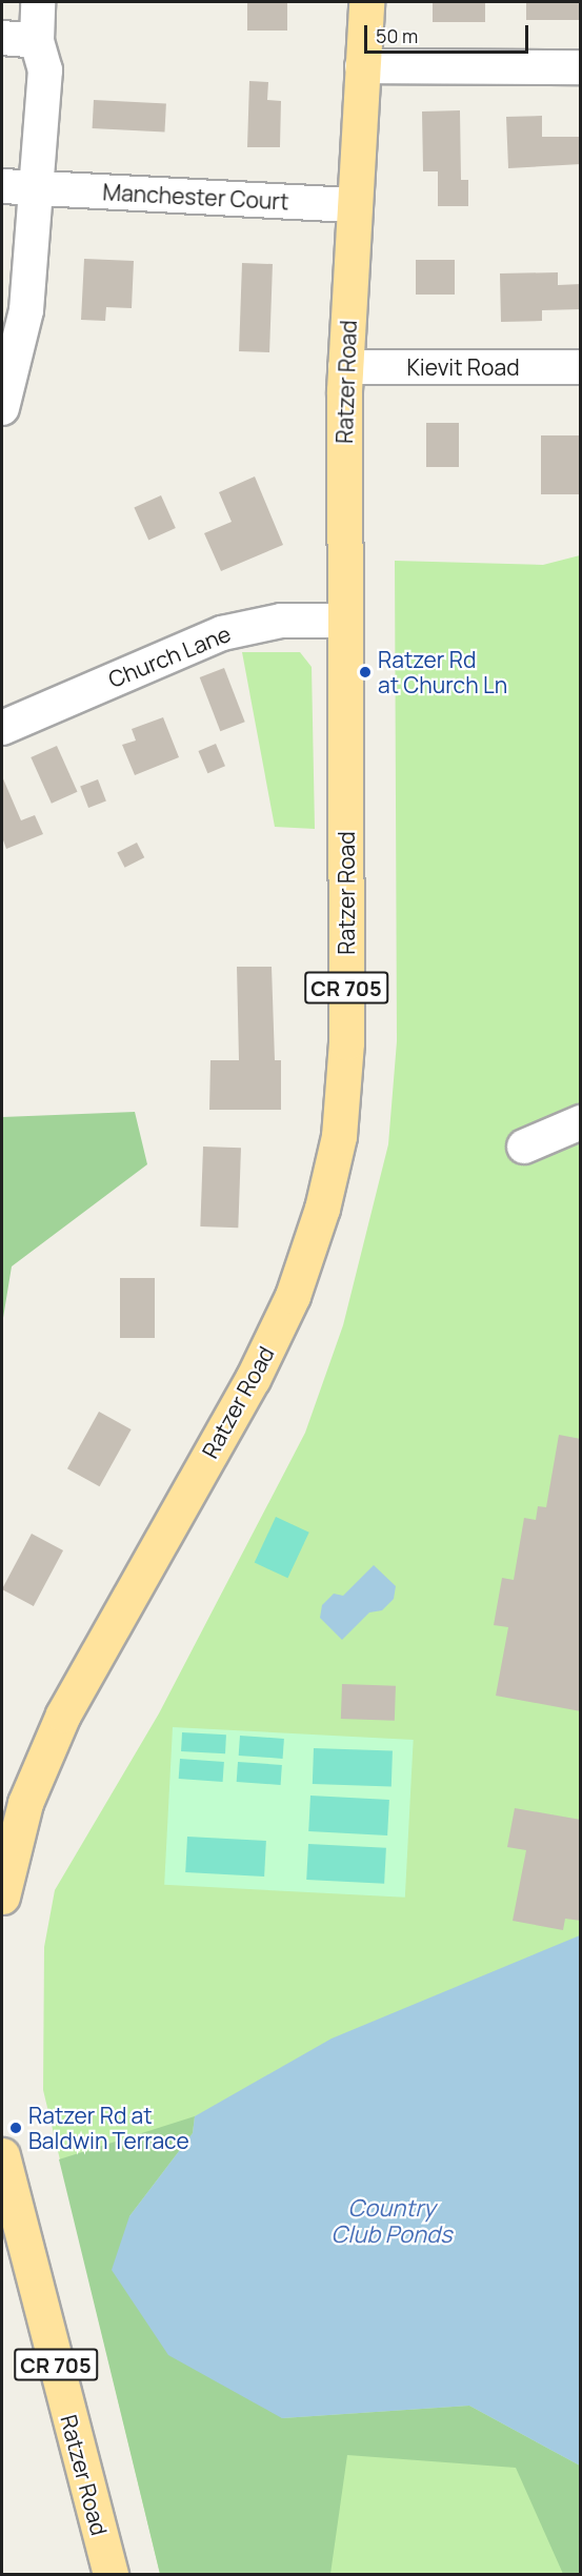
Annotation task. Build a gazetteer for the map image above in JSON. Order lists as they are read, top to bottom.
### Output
{
  "streets": {
    "main road": ["Ratzer Road", "CR 705"],
    "street": ["Manchester Court", "Kievit Road", "Church Lane"]
  },
  "crossings": [
    ["Manchester Court", "Ratzer Road"],
    ["Kievit Road", "Ratzer Road"],
    ["Ratzer Road", "Church Lane"]
  ],
  "water": ["Country Club Ponds"],
  "places": ["Ratzer Rd at Church Ln", "Ratzer Rd at Baldwin Terrace"],
  "scale_bar": "50 m"
}
